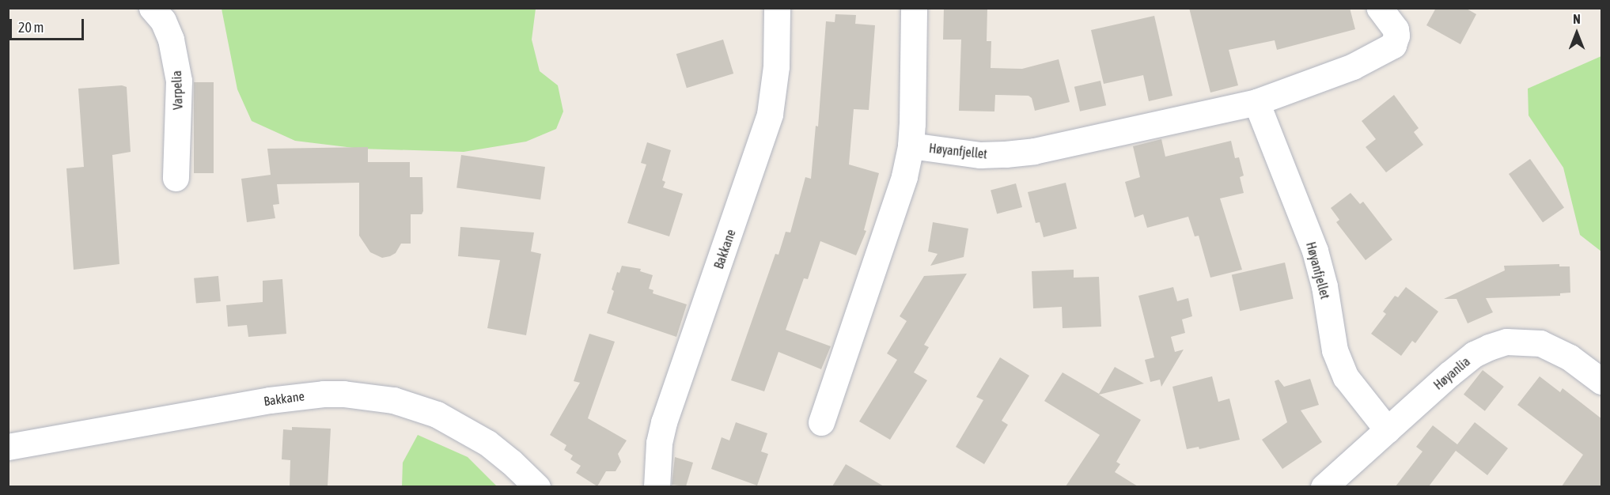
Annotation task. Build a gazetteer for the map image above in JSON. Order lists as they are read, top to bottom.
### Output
{
  "streets": {
    "street": [
      "Varpelia",
      "Høyanfjellet",
      "Bakkane",
      "Høyanlia"
    ]
  },
  "crossings": [
    ["Høyanfjellet", "Høyanlia"]
  ],
  "scale_bar": "20 m",
  "north": "top"
}
